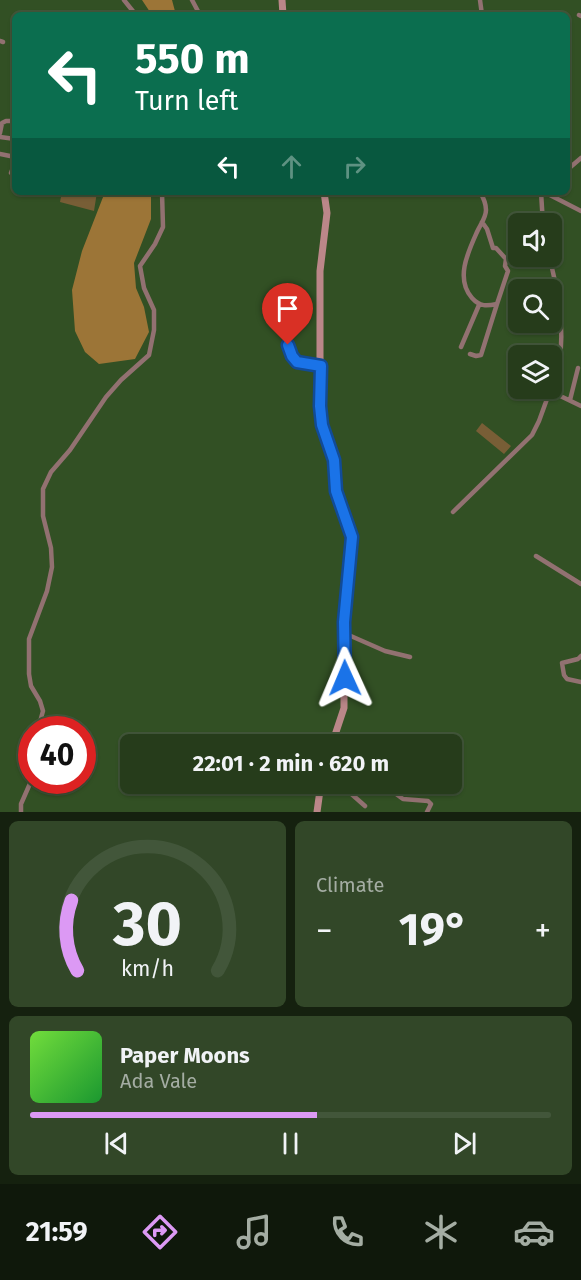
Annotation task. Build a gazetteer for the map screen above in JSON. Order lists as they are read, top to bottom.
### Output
{
  "page": {
    "turn": ["550 m", "Turn left"],
    "limit": "40",
    "trip": "22:01 · 2 min · 620 m",
    "tile": "Climate",
    "heat": ["−", "19°", "+"],
    "song": ["Paper Moons", "Ada Vale"],
    "tabs": "21:59",
    "gauge": ["30", "km/h"]
  }
}
